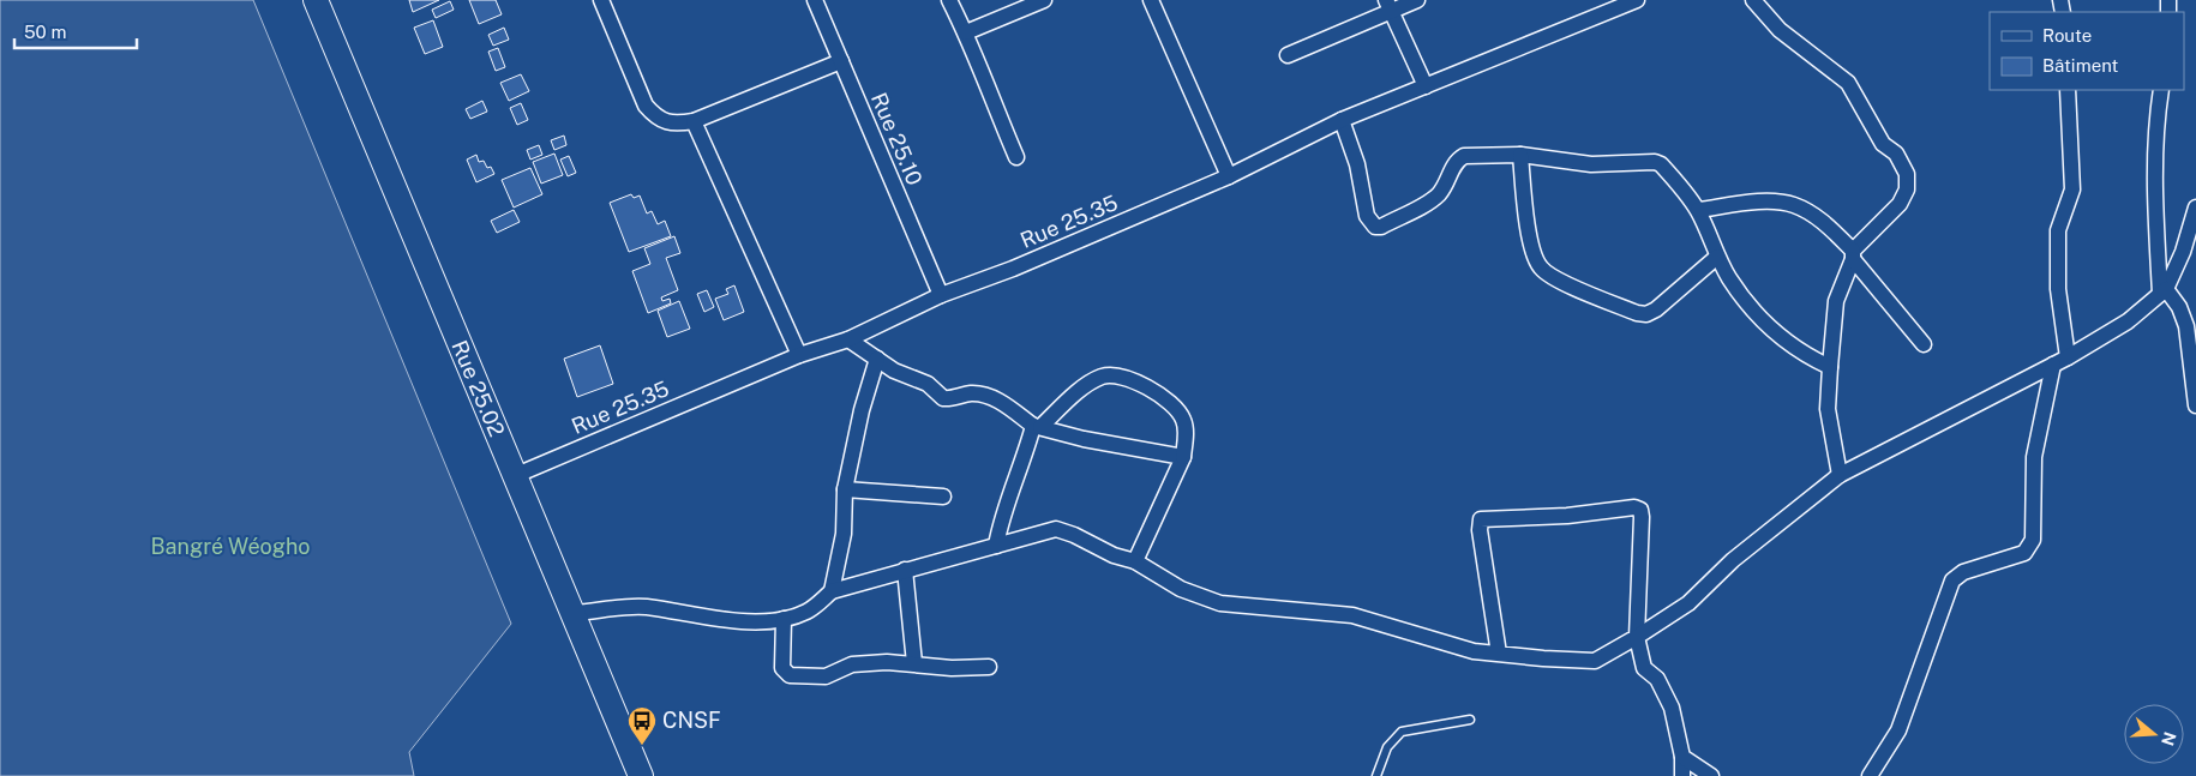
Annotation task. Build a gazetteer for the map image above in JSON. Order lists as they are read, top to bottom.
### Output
{
  "streets": {
    "main road": ["Rue 25.02"],
    "street": ["Rue 25.10", "Rue 25.35"]
  },
  "crossings": [
    ["Rue 25.10", "Rue 25.35"],
    ["Rue 25.35", "Rue 25.02"]
  ],
  "parks": ["Bangré Wéogho"],
  "places": {
    "bus stop": ["CNSF"]
  },
  "legend": ["Route", "Bâtiment"],
  "scale_bar": "50 m",
  "north": "right"
}
